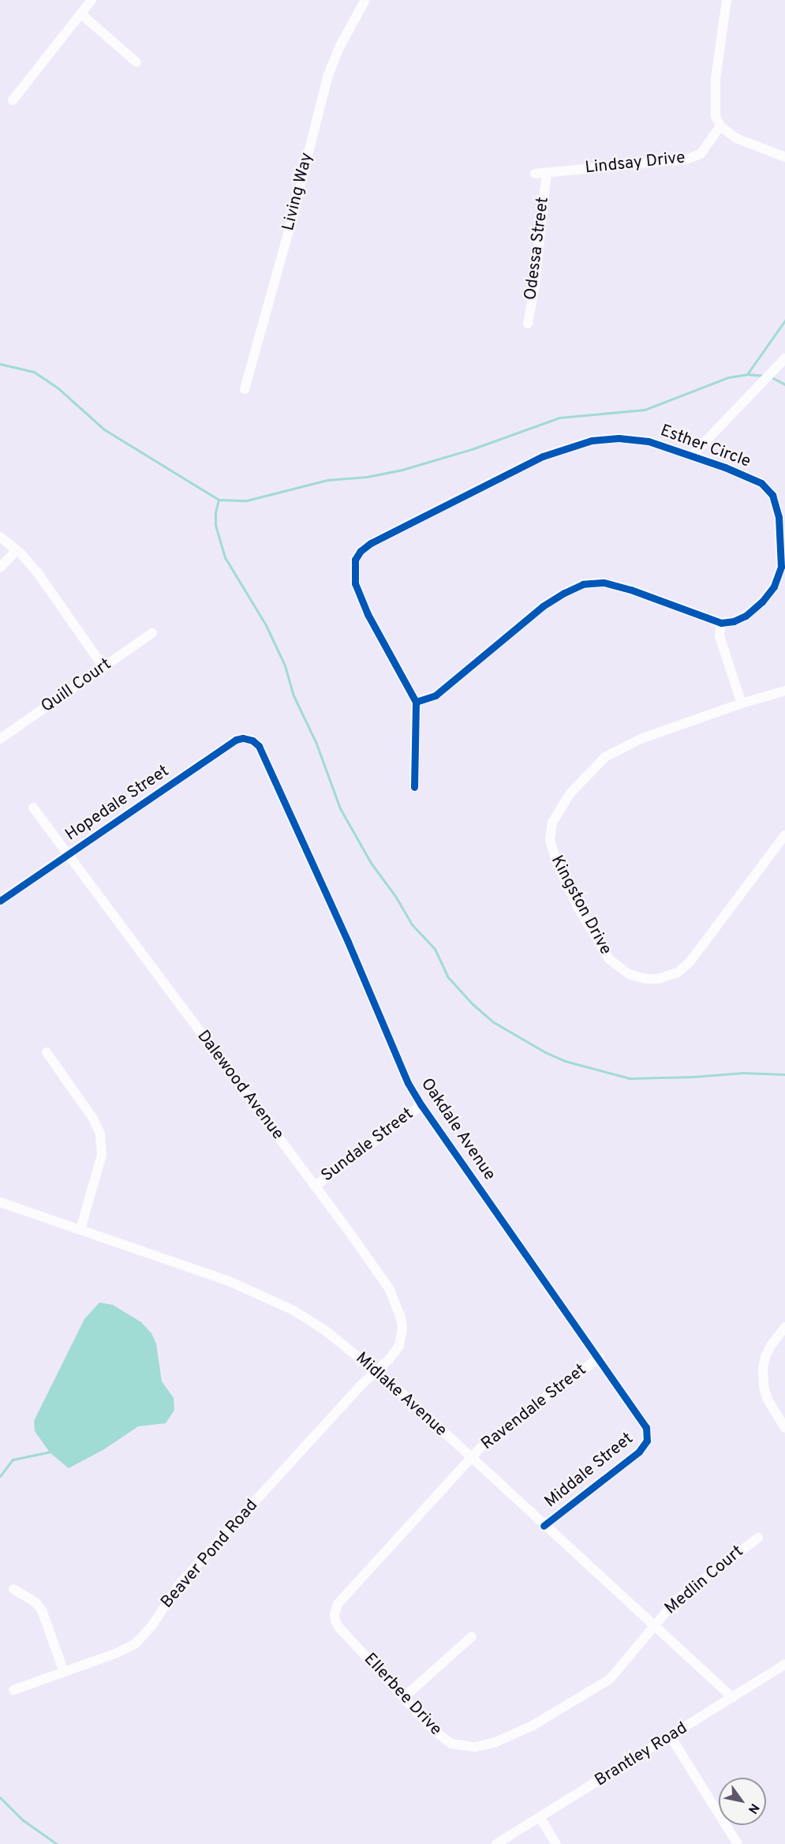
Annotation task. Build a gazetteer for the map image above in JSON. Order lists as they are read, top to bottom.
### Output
{
  "streets": {
    "street": [
      "Lindsay Drive",
      "Living Way",
      "Odessa Street",
      "Esther Circle",
      "Quill Court",
      "Hopedale Street",
      "Kingston Drive",
      "Dalewood Avenue",
      "Oakdale Avenue",
      "Sundale Street",
      "Midlake Avenue",
      "Ravendale Street",
      "Middale Street",
      "Beaver Pond Road",
      "Medlin Court",
      "Ellerbee Drive",
      "Brantley Road"
    ]
  },
  "crossings": [
    ["Lindsay Drive", "Odessa Street"],
    ["Hopedale Street", "Dalewood Avenue"],
    ["Hopedale Street", "Oakdale Avenue"],
    ["Dalewood Avenue", "Sundale Street"],
    ["Dalewood Avenue", "Midlake Avenue"],
    ["Dalewood Avenue", "Beaver Pond Road"],
    ["Oakdale Avenue", "Sundale Street"],
    ["Oakdale Avenue", "Ravendale Street"],
    ["Oakdale Avenue", "Middale Street"],
    ["Midlake Avenue", "Ravendale Street"],
    ["Midlake Avenue", "Middale Street"],
    ["Midlake Avenue", "Beaver Pond Road"],
    ["Midlake Avenue", "Medlin Court"],
    ["Midlake Avenue", "Ellerbee Drive"],
    ["Midlake Avenue", "Brantley Road"],
    ["Ravendale Street", "Ellerbee Drive"],
    ["Medlin Court", "Ellerbee Drive"]
  ],
  "north": "bottom right"
}
